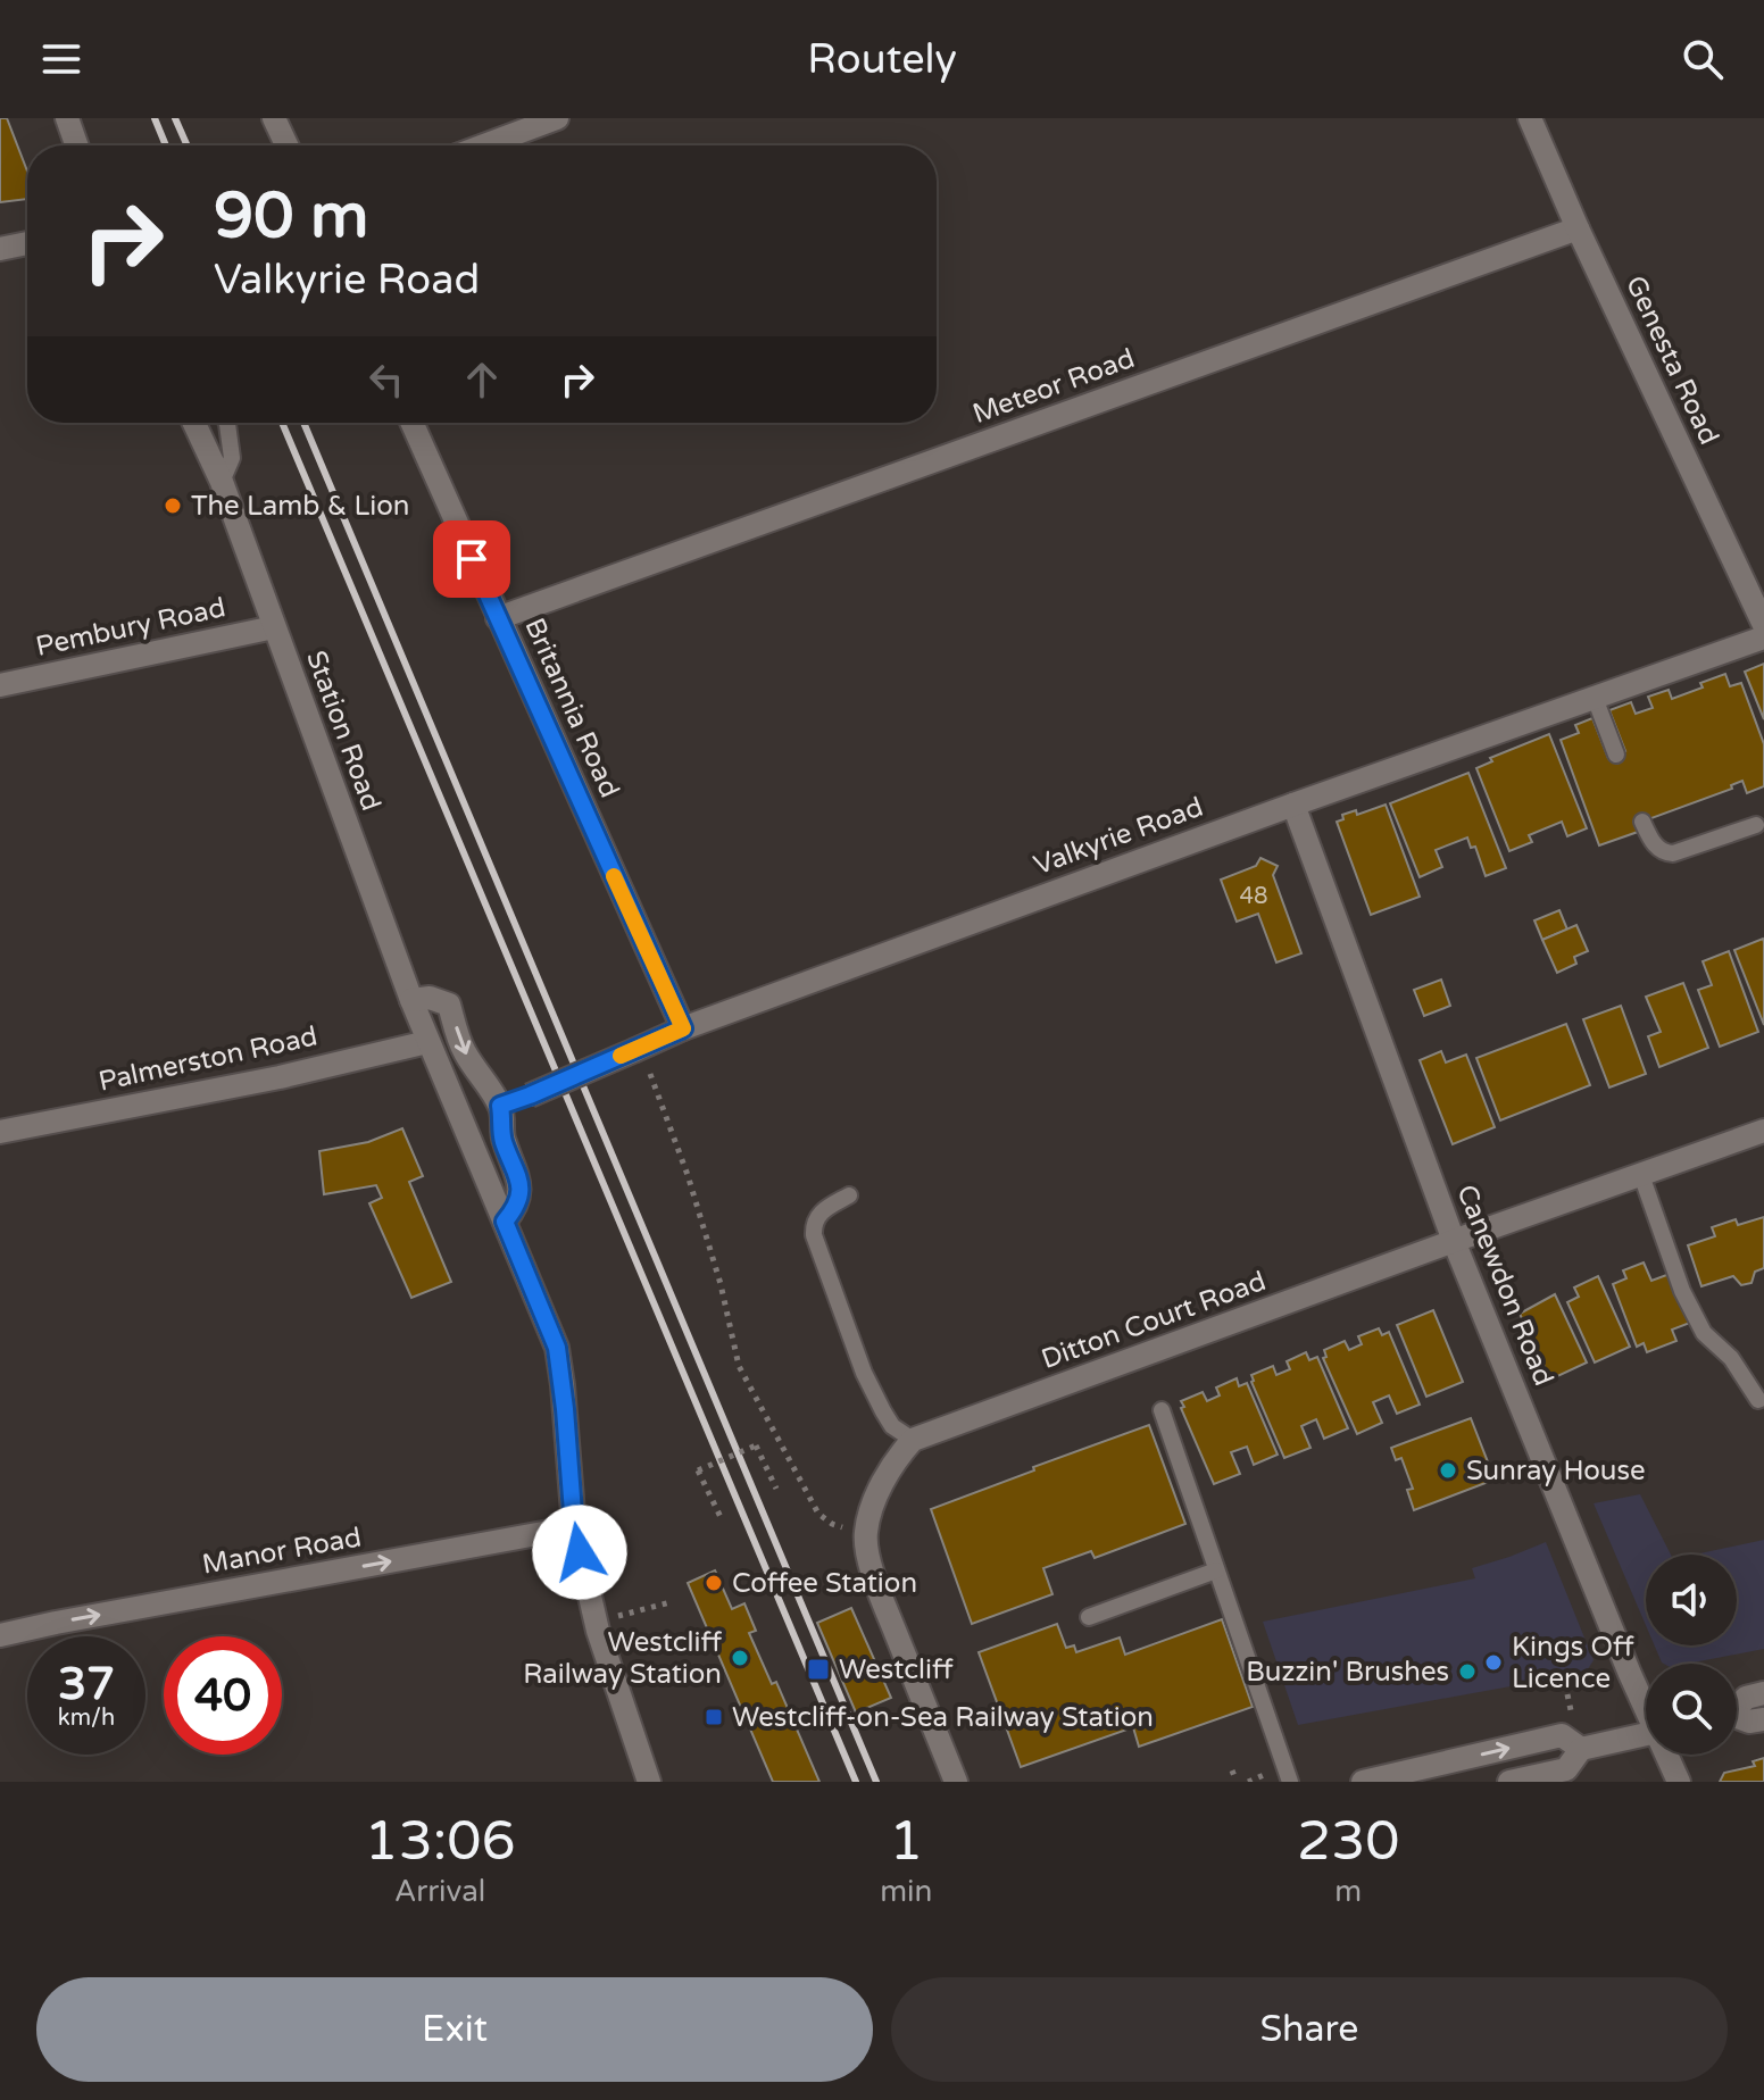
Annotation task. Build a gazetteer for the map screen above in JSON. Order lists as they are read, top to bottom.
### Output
{
  "streets": {
    "street": [
      "Genesta Road",
      "Meteor Road",
      "Pembury Road",
      "Britannia Road",
      "Station Road",
      "Valkyrie Road",
      "Palmerston Road",
      "Canewdon Road",
      "Ditton Court Road",
      "Manor Road"
    ]
  },
  "crossings": [
    ["Genesta Road", "Meteor Road"],
    ["Meteor Road", "Britannia Road"],
    ["Pembury Road", "Station Road"],
    ["Britannia Road", "Valkyrie Road"],
    ["Station Road", "Palmerston Road"],
    ["Station Road", "Manor Road"],
    ["Valkyrie Road", "Canewdon Road"],
    ["Canewdon Road", "Ditton Court Road"]
  ],
  "one_way": ["Manor Road"],
  "places": {
    "other": [
      "The Lamb & Lion",
      "Sunray House",
      "Coffee Station",
      "Westcliff Railway Station",
      "Kings Off Licence",
      "Buzzin' Brushes"
    ],
    "transit": ["Westcliff", "Westcliff-on-Sea Railway Station"]
  },
  "house_numbers": ["48"],
  "page": {
    "header": "Routely",
    "turn": ["90 m", "Valkyrie Road"],
    "speed": "37 km/h",
    "limit": "40",
    "eta": [
      "13:06",
      "Arrival",
      "1",
      "min",
      "230",
      "m"
    ],
    "buttons": ["Exit", "Share"]
  }
}
